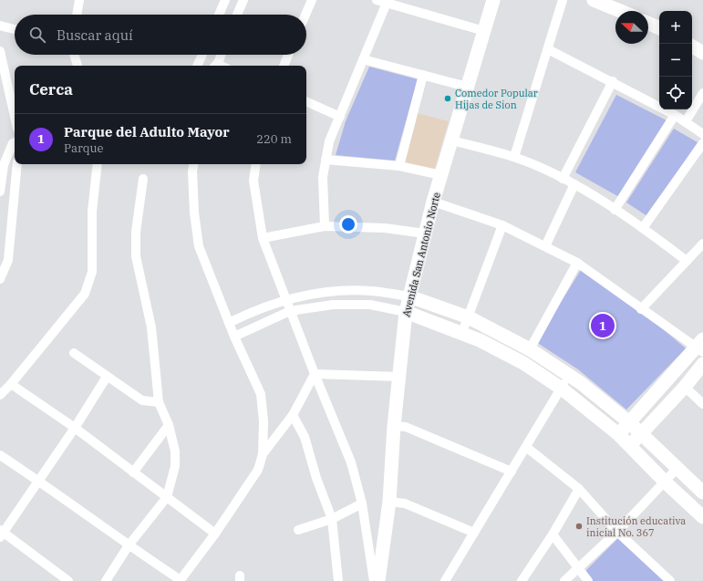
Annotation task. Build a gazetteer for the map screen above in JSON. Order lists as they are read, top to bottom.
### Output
{
  "streets": {
    "street": ["Avenida San Antonio Norte"]
  },
  "places": ["Comedor Popular Hijas de Sion", "Institución educativa inicial No. 367"],
  "north": "left",
  "page": {
    "map_buttons": ["+", "−"],
    "search": "Buscar aquí",
    "heading": "Cerca",
    "list": [
      {
        "mark": "1",
        "name": "Parque del Adulto Mayor",
        "note": "Parque",
        "value": "220 m"
      }
    ],
    "pins": "1"
  }
}
